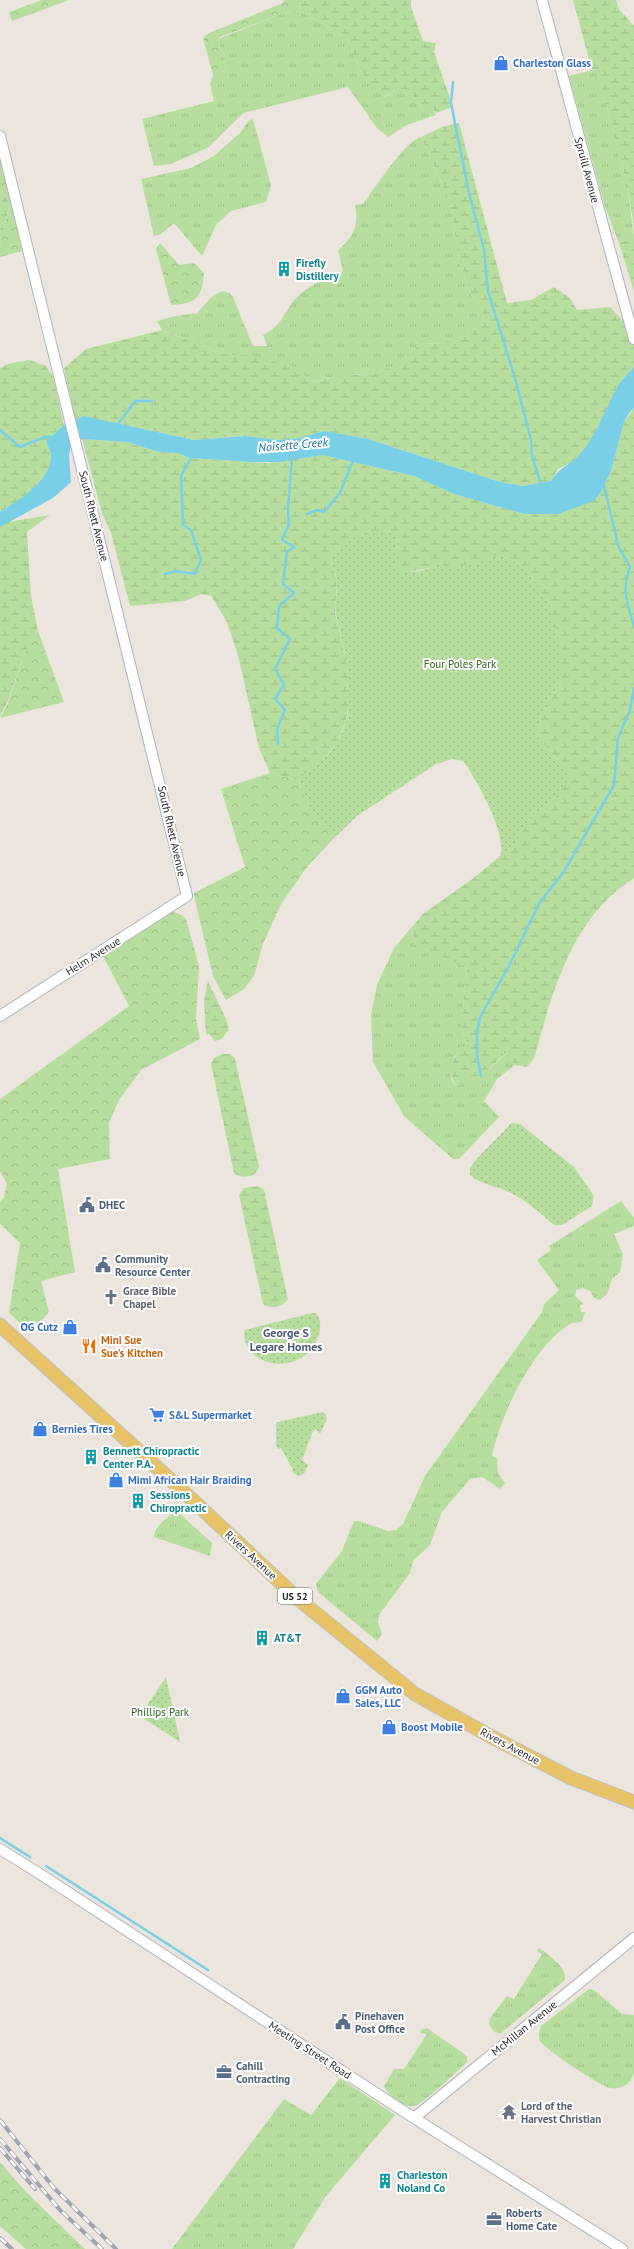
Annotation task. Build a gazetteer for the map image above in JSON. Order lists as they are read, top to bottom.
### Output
{
  "streets": {
    "main road": ["Rivers Avenue", "US 52"],
    "street": [
      "Spruill Avenue",
      "South Rhett Avenue",
      "Helm Avenue",
      "McMillan Avenue",
      "Meeting Street Road"
    ]
  },
  "crossings": [
    ["South Rhett Avenue", "Helm Avenue"],
    ["McMillan Avenue", "Meeting Street Road"]
  ],
  "districts": ["George S Legare Homes"],
  "water": ["Noisette Creek"],
  "parks": ["Four Poles Park", "Phillips Park"],
  "places": {
    "shop": [
      "Charleston Glass",
      "OG Cutz",
      "Bernies Tires",
      "Mimi African Hair Braiding",
      "GGM Auto Sales, LLC",
      "Boost Mobile"
    ],
    "building": [
      "Firefly Distillery",
      "Bennett Chiropractic Center P.A.",
      "Sessions Chiropractic",
      "AT&T",
      "Charleston Noland Co"
    ],
    "public building": ["DHEC", "Community Resource Center", "Pinehaven Post Office"],
    "church": ["Grace Bible Chapel"],
    "restaurant": ["Mini Sue Sue's Kitchen"],
    "supermarket": ["S&L Supermarket"],
    "office": ["Cahill Contracting", "Roberts Home Cate"],
    "temple": ["Lord of the Harvest Christian"]
  }
}
